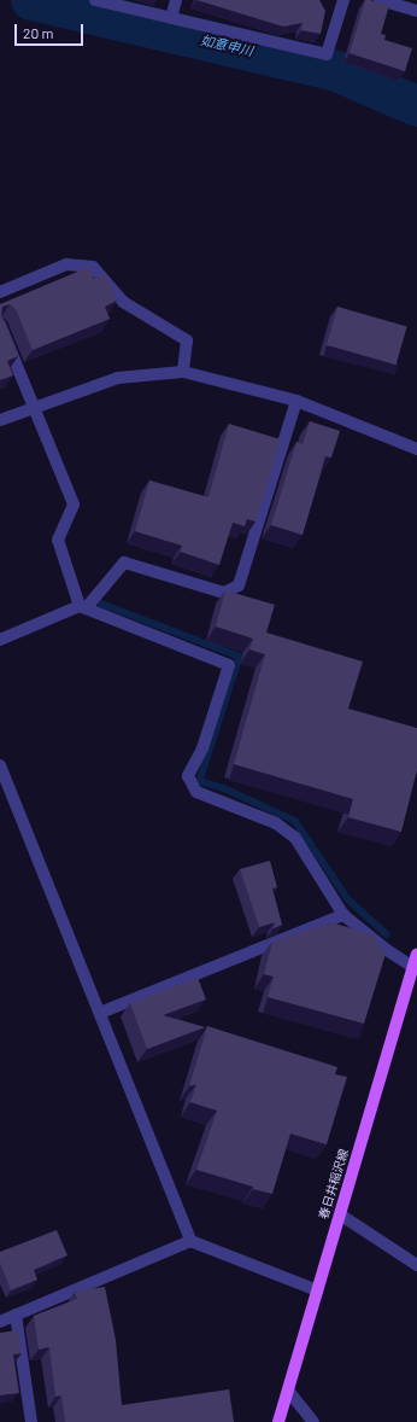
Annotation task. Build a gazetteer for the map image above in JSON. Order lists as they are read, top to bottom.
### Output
{
  "streets": {
    "main road": ["春日井稲沢線"]
  },
  "water": ["如意申川"],
  "scale_bar": "20 m"
}
